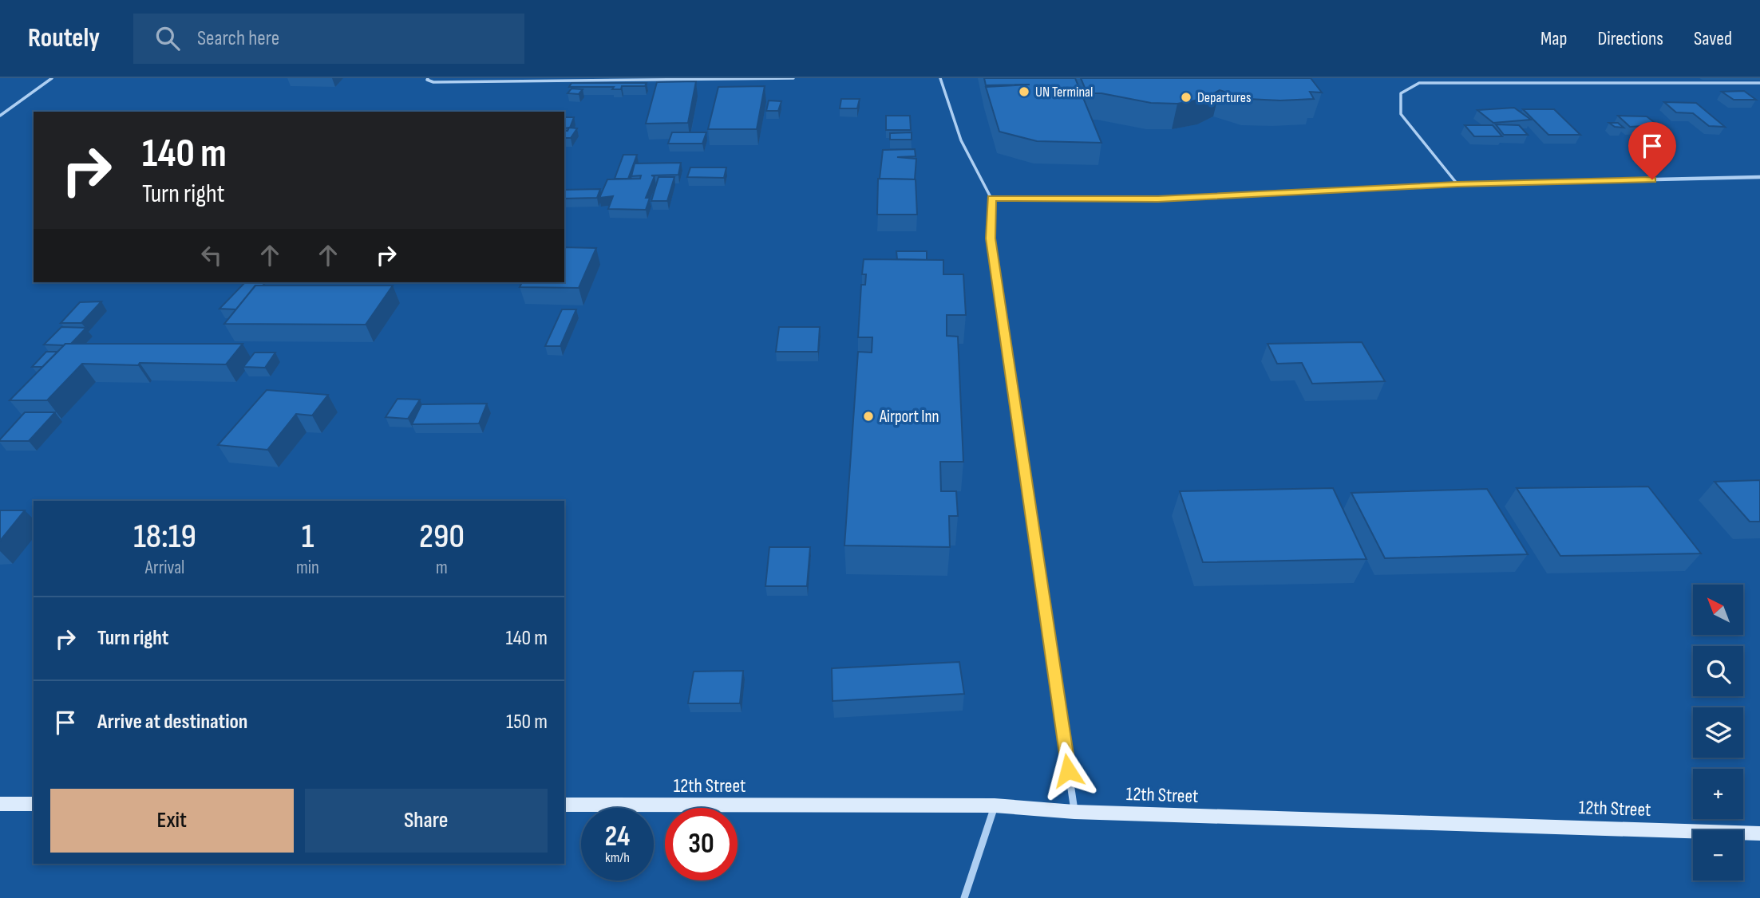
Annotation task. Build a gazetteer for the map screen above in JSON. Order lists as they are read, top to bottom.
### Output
{
  "streets": {
    "street": ["12th Street"]
  },
  "places": ["UN Terminal", "Departures", "Airport Inn"],
  "north": "top left",
  "page": {
    "header": "Routely",
    "search": "Search here",
    "nav": ["Map", "Directions", "Saved"],
    "turn": ["140 m", "Turn right"],
    "eta": [
      "18:19",
      "Arrival",
      "1",
      "min",
      "290",
      "m"
    ],
    "map_buttons": ["+", "−"],
    "list": [
      {
        "name": "Turn right",
        "value": "140 m"
      },
      {
        "name": "Arrive at destination",
        "value": "150 m"
      }
    ],
    "buttons": ["Exit", "Share"],
    "speed": "24 km/h",
    "limit": "30"
  }
}
